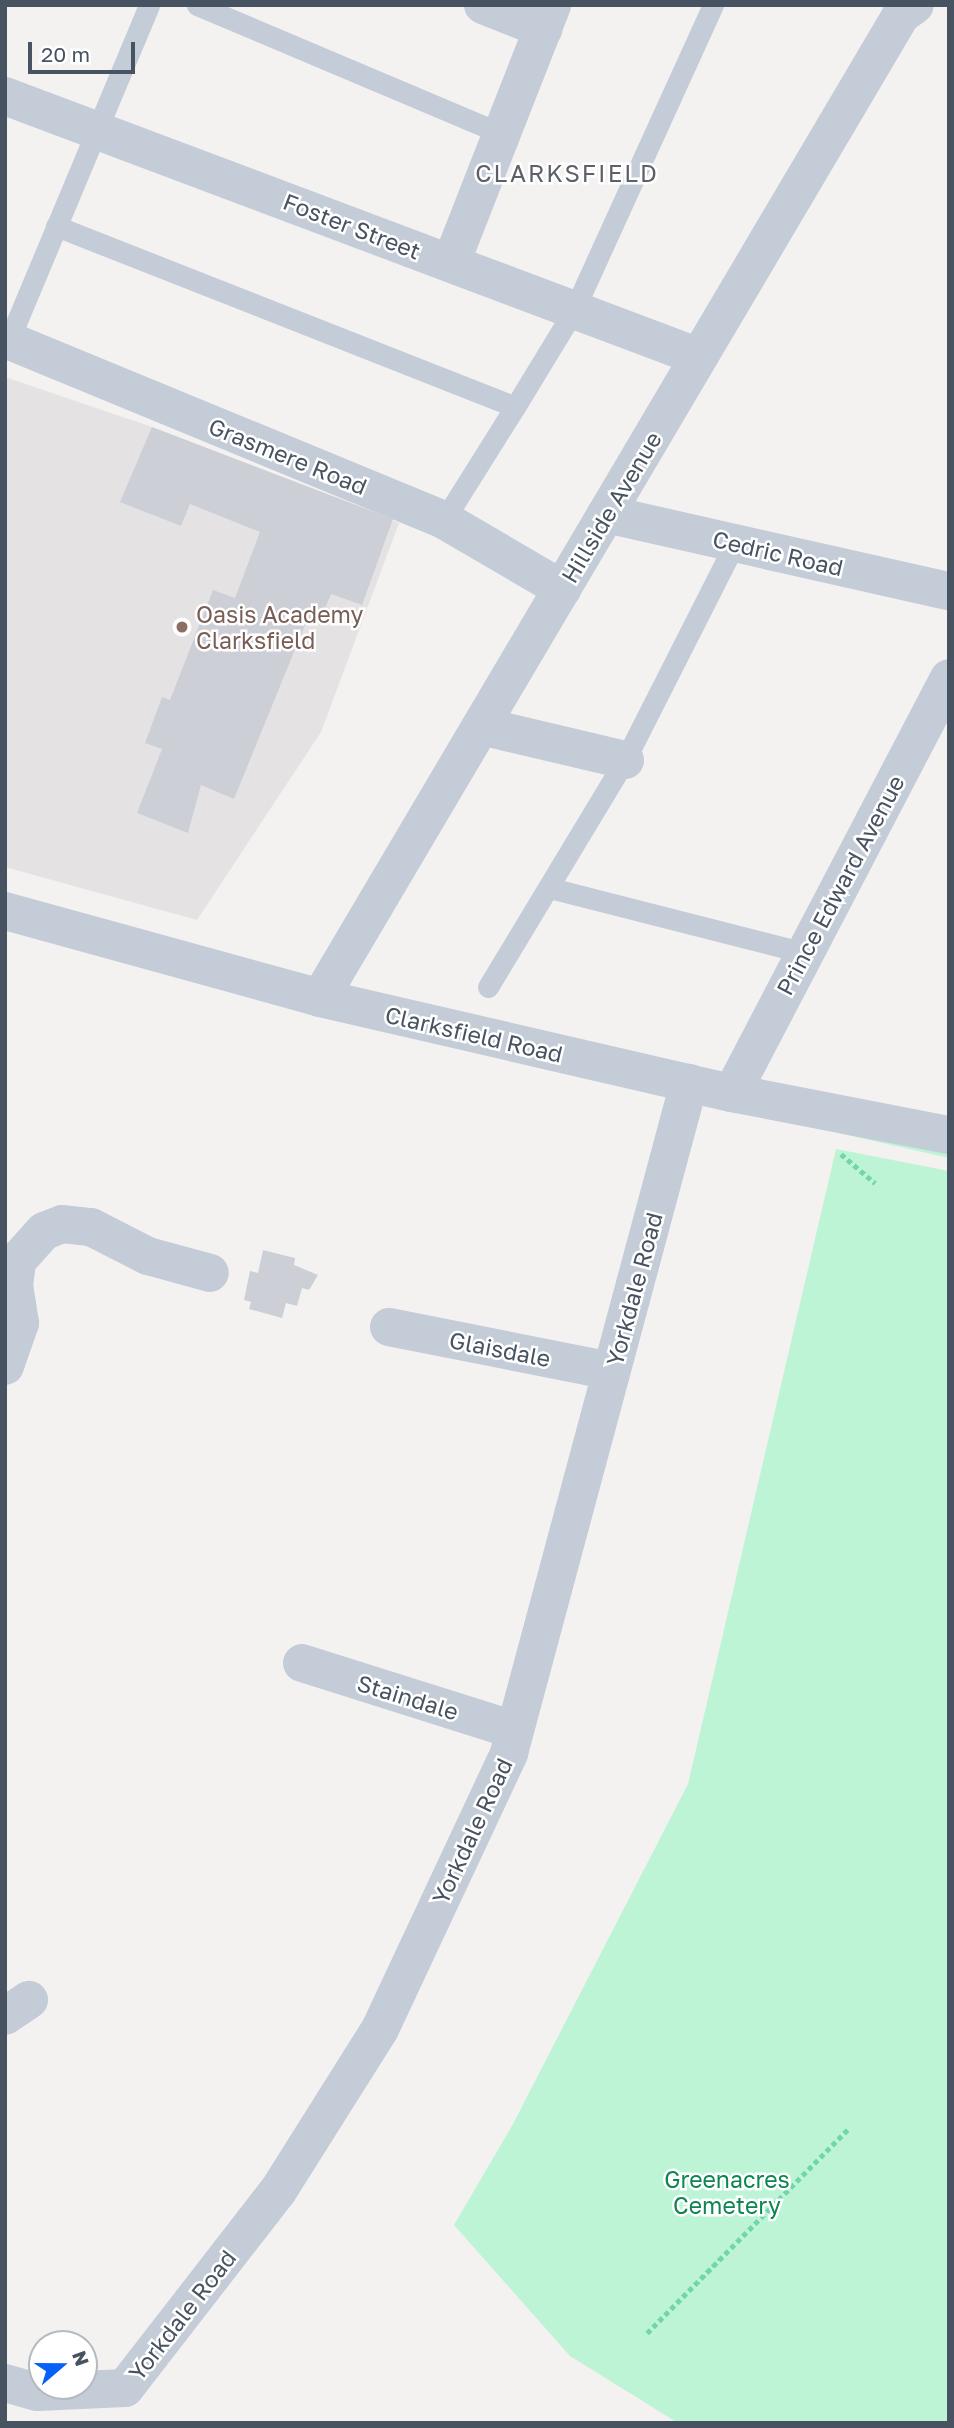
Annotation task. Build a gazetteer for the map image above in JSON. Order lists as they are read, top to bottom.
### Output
{
  "streets": {
    "street": [
      "Foster Street",
      "Grasmere Road",
      "Hillside Avenue",
      "Cedric Road",
      "Prince Edward Avenue",
      "Clarksfield Road",
      "Yorkdale Road",
      "Glaisdale",
      "Staindale"
    ]
  },
  "crossings": [
    ["Foster Street", "Hillside Avenue"],
    ["Grasmere Road", "Hillside Avenue"],
    ["Hillside Avenue", "Cedric Road"],
    ["Hillside Avenue", "Clarksfield Road"],
    ["Prince Edward Avenue", "Clarksfield Road"],
    ["Clarksfield Road", "Yorkdale Road"],
    ["Yorkdale Road", "Glaisdale"],
    ["Yorkdale Road", "Staindale"]
  ],
  "districts": ["CLARKSFIELD"],
  "parks": ["Greenacres Cemetery"],
  "places": ["Oasis Academy Clarksfield"],
  "scale_bar": "20 m",
  "north": "right"
}
